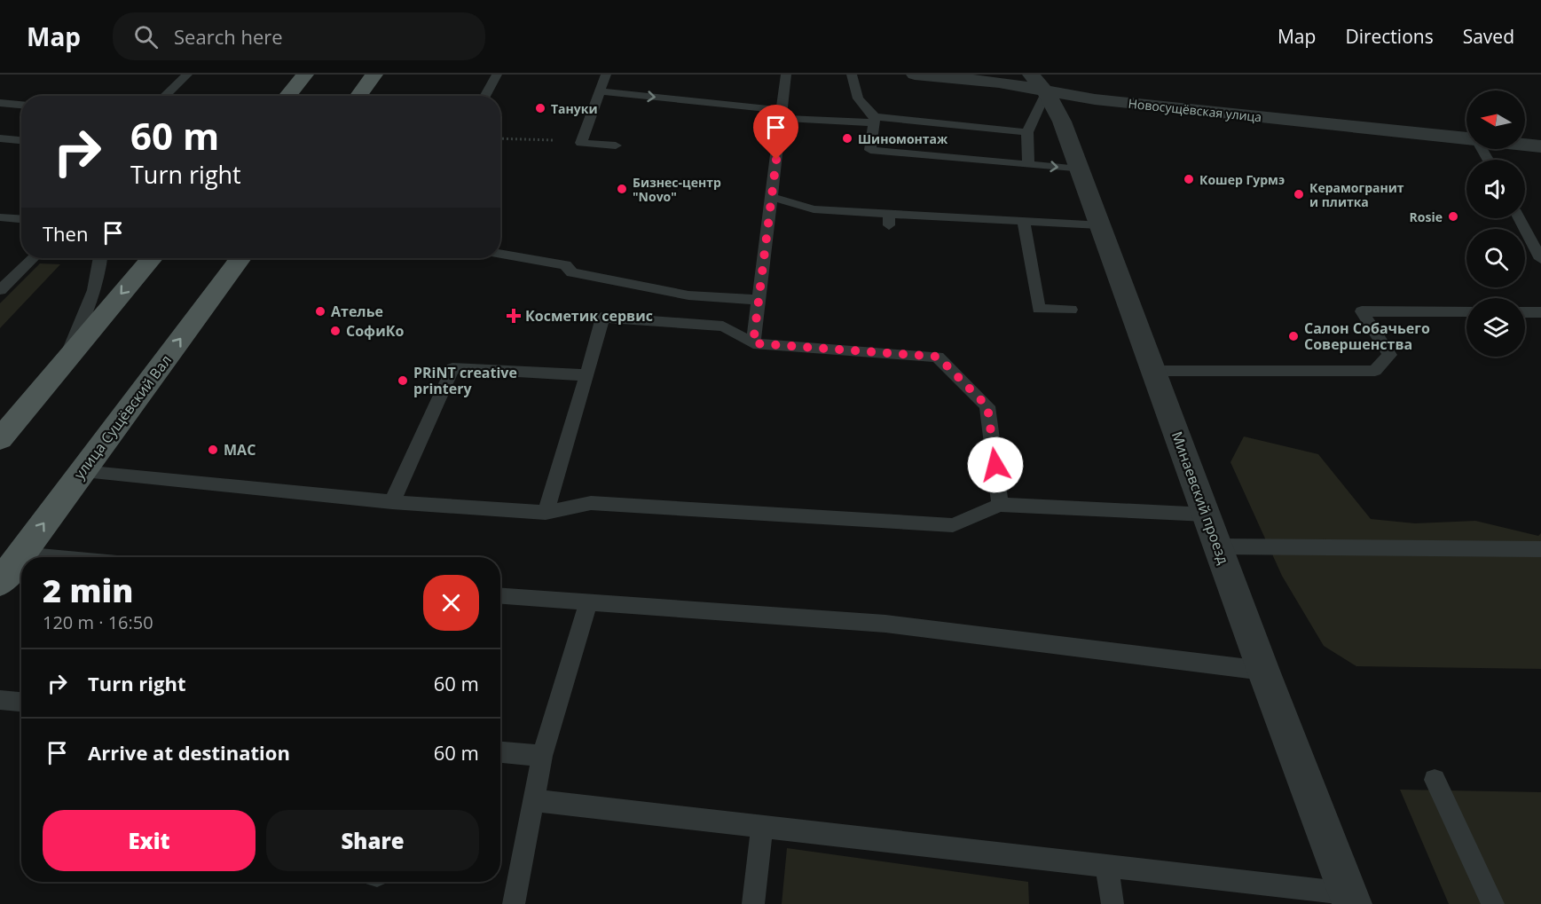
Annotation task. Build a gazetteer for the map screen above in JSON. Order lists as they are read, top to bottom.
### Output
{
  "streets": {
    "main road": ["улица Сущёвский Вал"],
    "street": ["Новосущёвская улица", "Минаевский проезд"]
  },
  "crossings": [
    ["Новосущёвская улица", "Минаевский проезд"]
  ],
  "places": {
    "other": [
      "Тануки",
      "Шиномонтаж",
      "Кошер Гурмэ",
      "Бизнес-центр \"Novo\"",
      "Керамогранит и плитка",
      "Rosie",
      "Ателье",
      "СофиКо",
      "Салон Собачьего Совершенства",
      "PRiNT creative printery",
      "MAC"
    ],
    "health": ["Косметик сервис"]
  },
  "north": "left",
  "page": {
    "header": "Map",
    "search": "Search here",
    "nav": ["Map", "Directions", "Saved"],
    "turn": ["60 m", "Turn right"],
    "then": "Then",
    "heading": ["2 min", "120 m · 16:50"],
    "list": [
      {
        "name": "Turn right",
        "value": "60 m"
      },
      {
        "name": "Arrive at destination",
        "value": "60 m"
      }
    ],
    "buttons": ["Exit", "Share"]
  }
}
